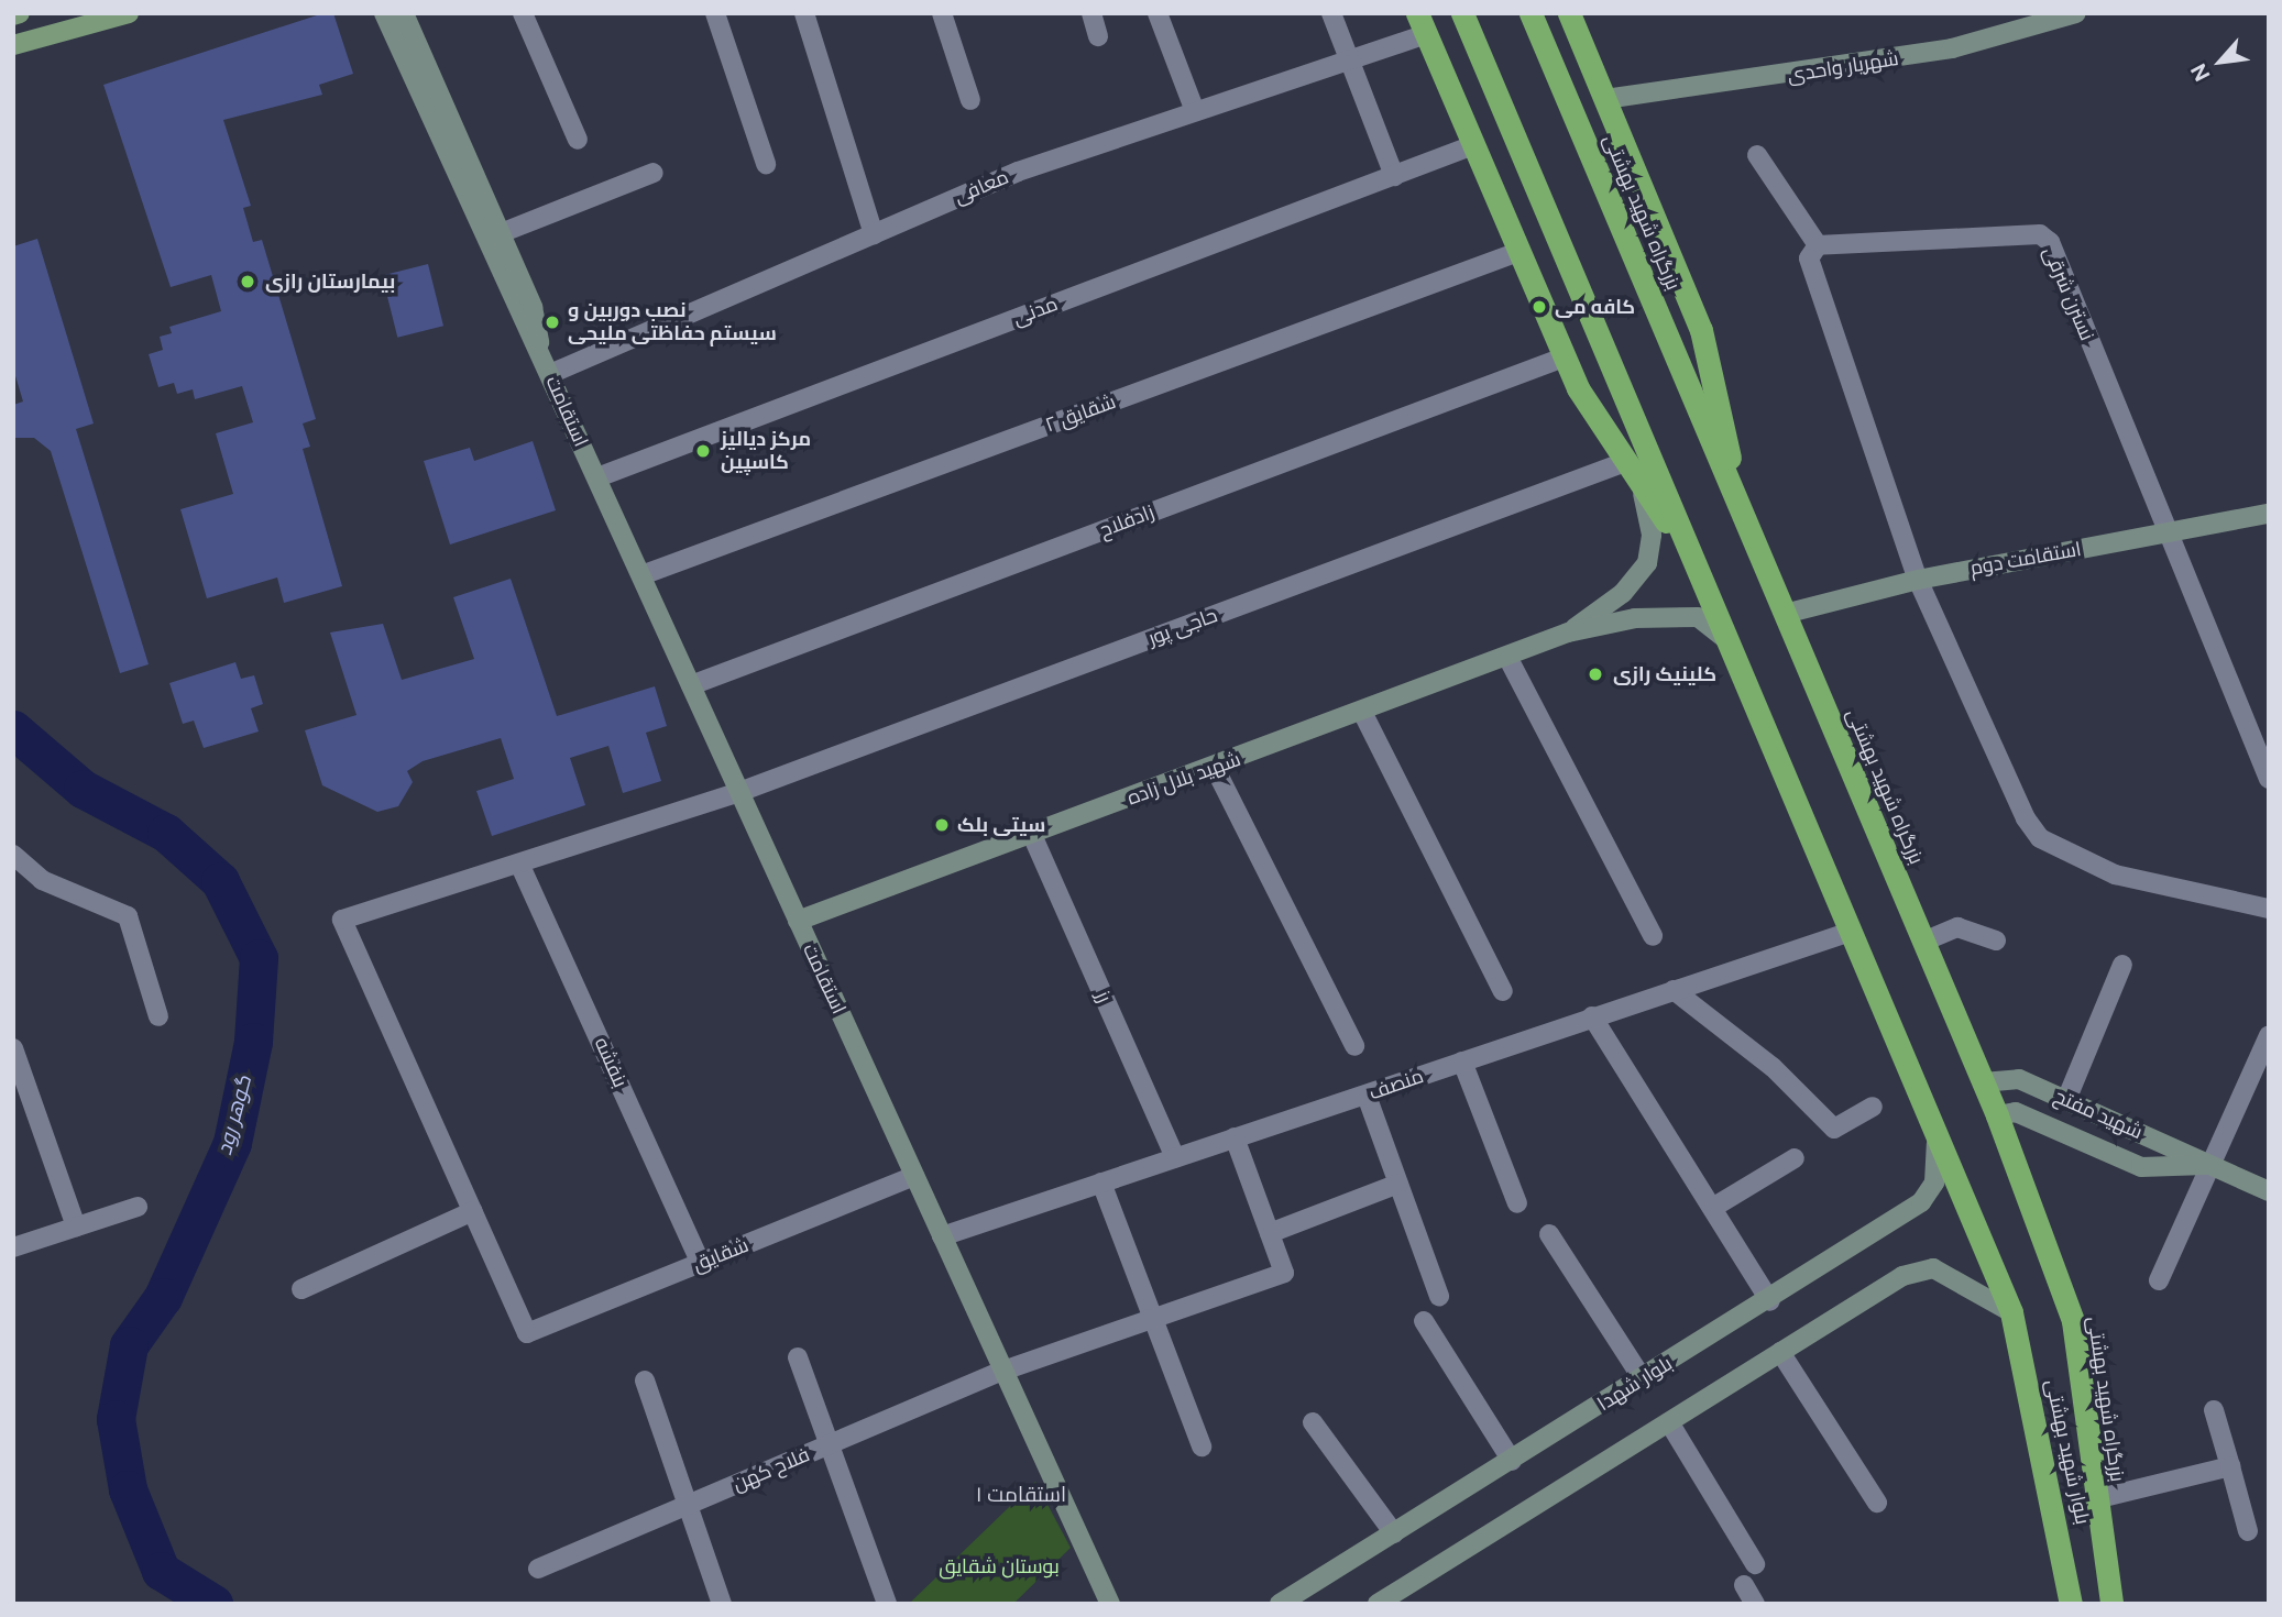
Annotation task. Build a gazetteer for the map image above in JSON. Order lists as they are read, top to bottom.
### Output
{
  "streets": {
    "highway": ["بزرگراه شهید بهشتی", "بلوار شهید بهشتی"],
    "main road": [
      "شهریار واحدی",
      "استقامت",
      "استقامت دوم",
      "شهید بلال زاده",
      "شهید مفتح",
      "بلوار شهدا"
    ],
    "street": [
      "معافی",
      "نسترن شرقی",
      "مدنی",
      "شقایق ۲",
      "زادفلاح",
      "حاجی پور",
      "رز",
      "بنفشه",
      "منصف",
      "شقایق",
      "فلاح کهن"
    ]
  },
  "crossings": [
    ["معافی", "استقامت"],
    ["بزرگراه شهید بهشتی", "استقامت دوم"],
    ["بزرگراه شهید بهشتی", "شهید مفتح"],
    ["نسترن شرقی", "استقامت دوم"],
    ["مدنی", "استقامت"],
    ["استقامت", "شقایق ۲"],
    ["استقامت", "زادفلاح"],
    ["استقامت", "حاجی پور"],
    ["استقامت", "شهید بلال زاده"],
    ["استقامت", "منصف"],
    ["استقامت", "شقایق"],
    ["استقامت", "فلاح کهن"],
    ["حاجی پور", "شهید بلال زاده"],
    ["شهید بلال زاده", "رز"],
    ["رز", "منصف"],
    ["بنفشه", "شقایق"]
  ],
  "districts": ["استقامت ۱"],
  "water": ["گوهر رود"],
  "parks": ["بوستان شقایق"],
  "places": [
    "بیمارستان رازی",
    "کافه می",
    "نصب دوربین و سیستم حفاظتی ملیحی",
    "مرکز دیالیز کاسپین",
    "کلینیک رازی",
    "سیتی بلک"
  ],
  "north": "bottom left"
}
